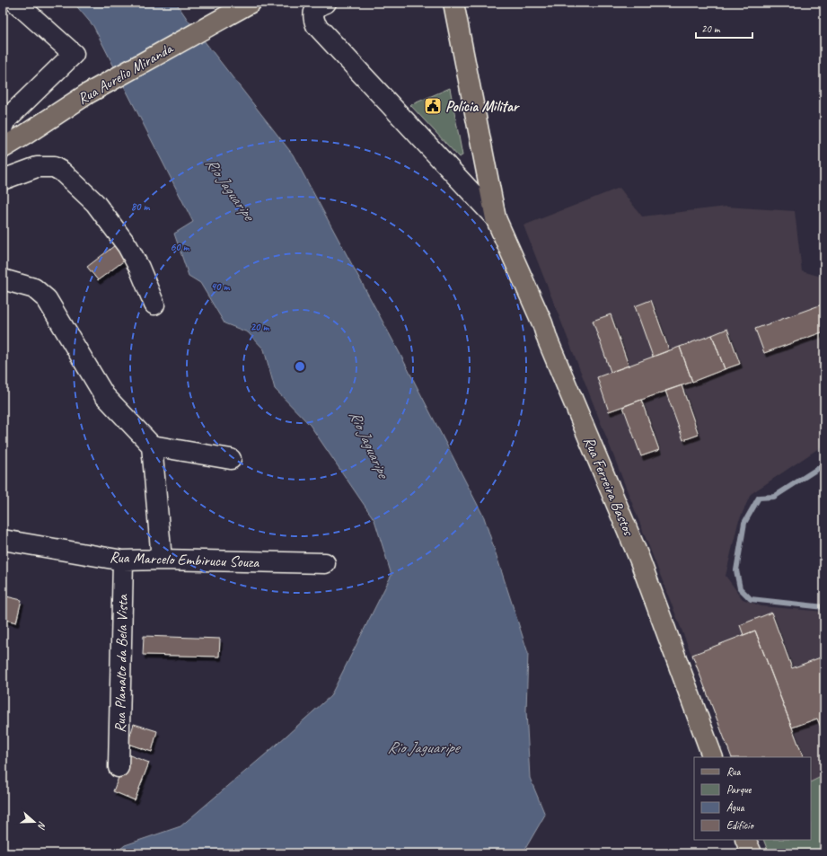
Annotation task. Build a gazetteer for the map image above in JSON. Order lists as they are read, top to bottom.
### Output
{
  "streets": {
    "main road": ["Rua Aurelio Miranda", "Rua Ferreira Bastos"],
    "street": ["Rua Marcelo Embirucu Souza", "Rua Planalto da Bela Vista"]
  },
  "crossings": [
    ["Rua Marcelo Embirucu Souza", "Rua Planalto da Bela Vista"]
  ],
  "water": ["Rio Jaguaripe"],
  "places": {
    "public building": ["Polícia Militar"]
  },
  "legend": [
    "Rua",
    "Parque",
    "Água",
    "Edifício"
  ],
  "scale_bar": "20 m",
  "north": "right",
  "rings": [
    "80 m",
    "60 m",
    "40 m",
    "20 m"
  ]
}
